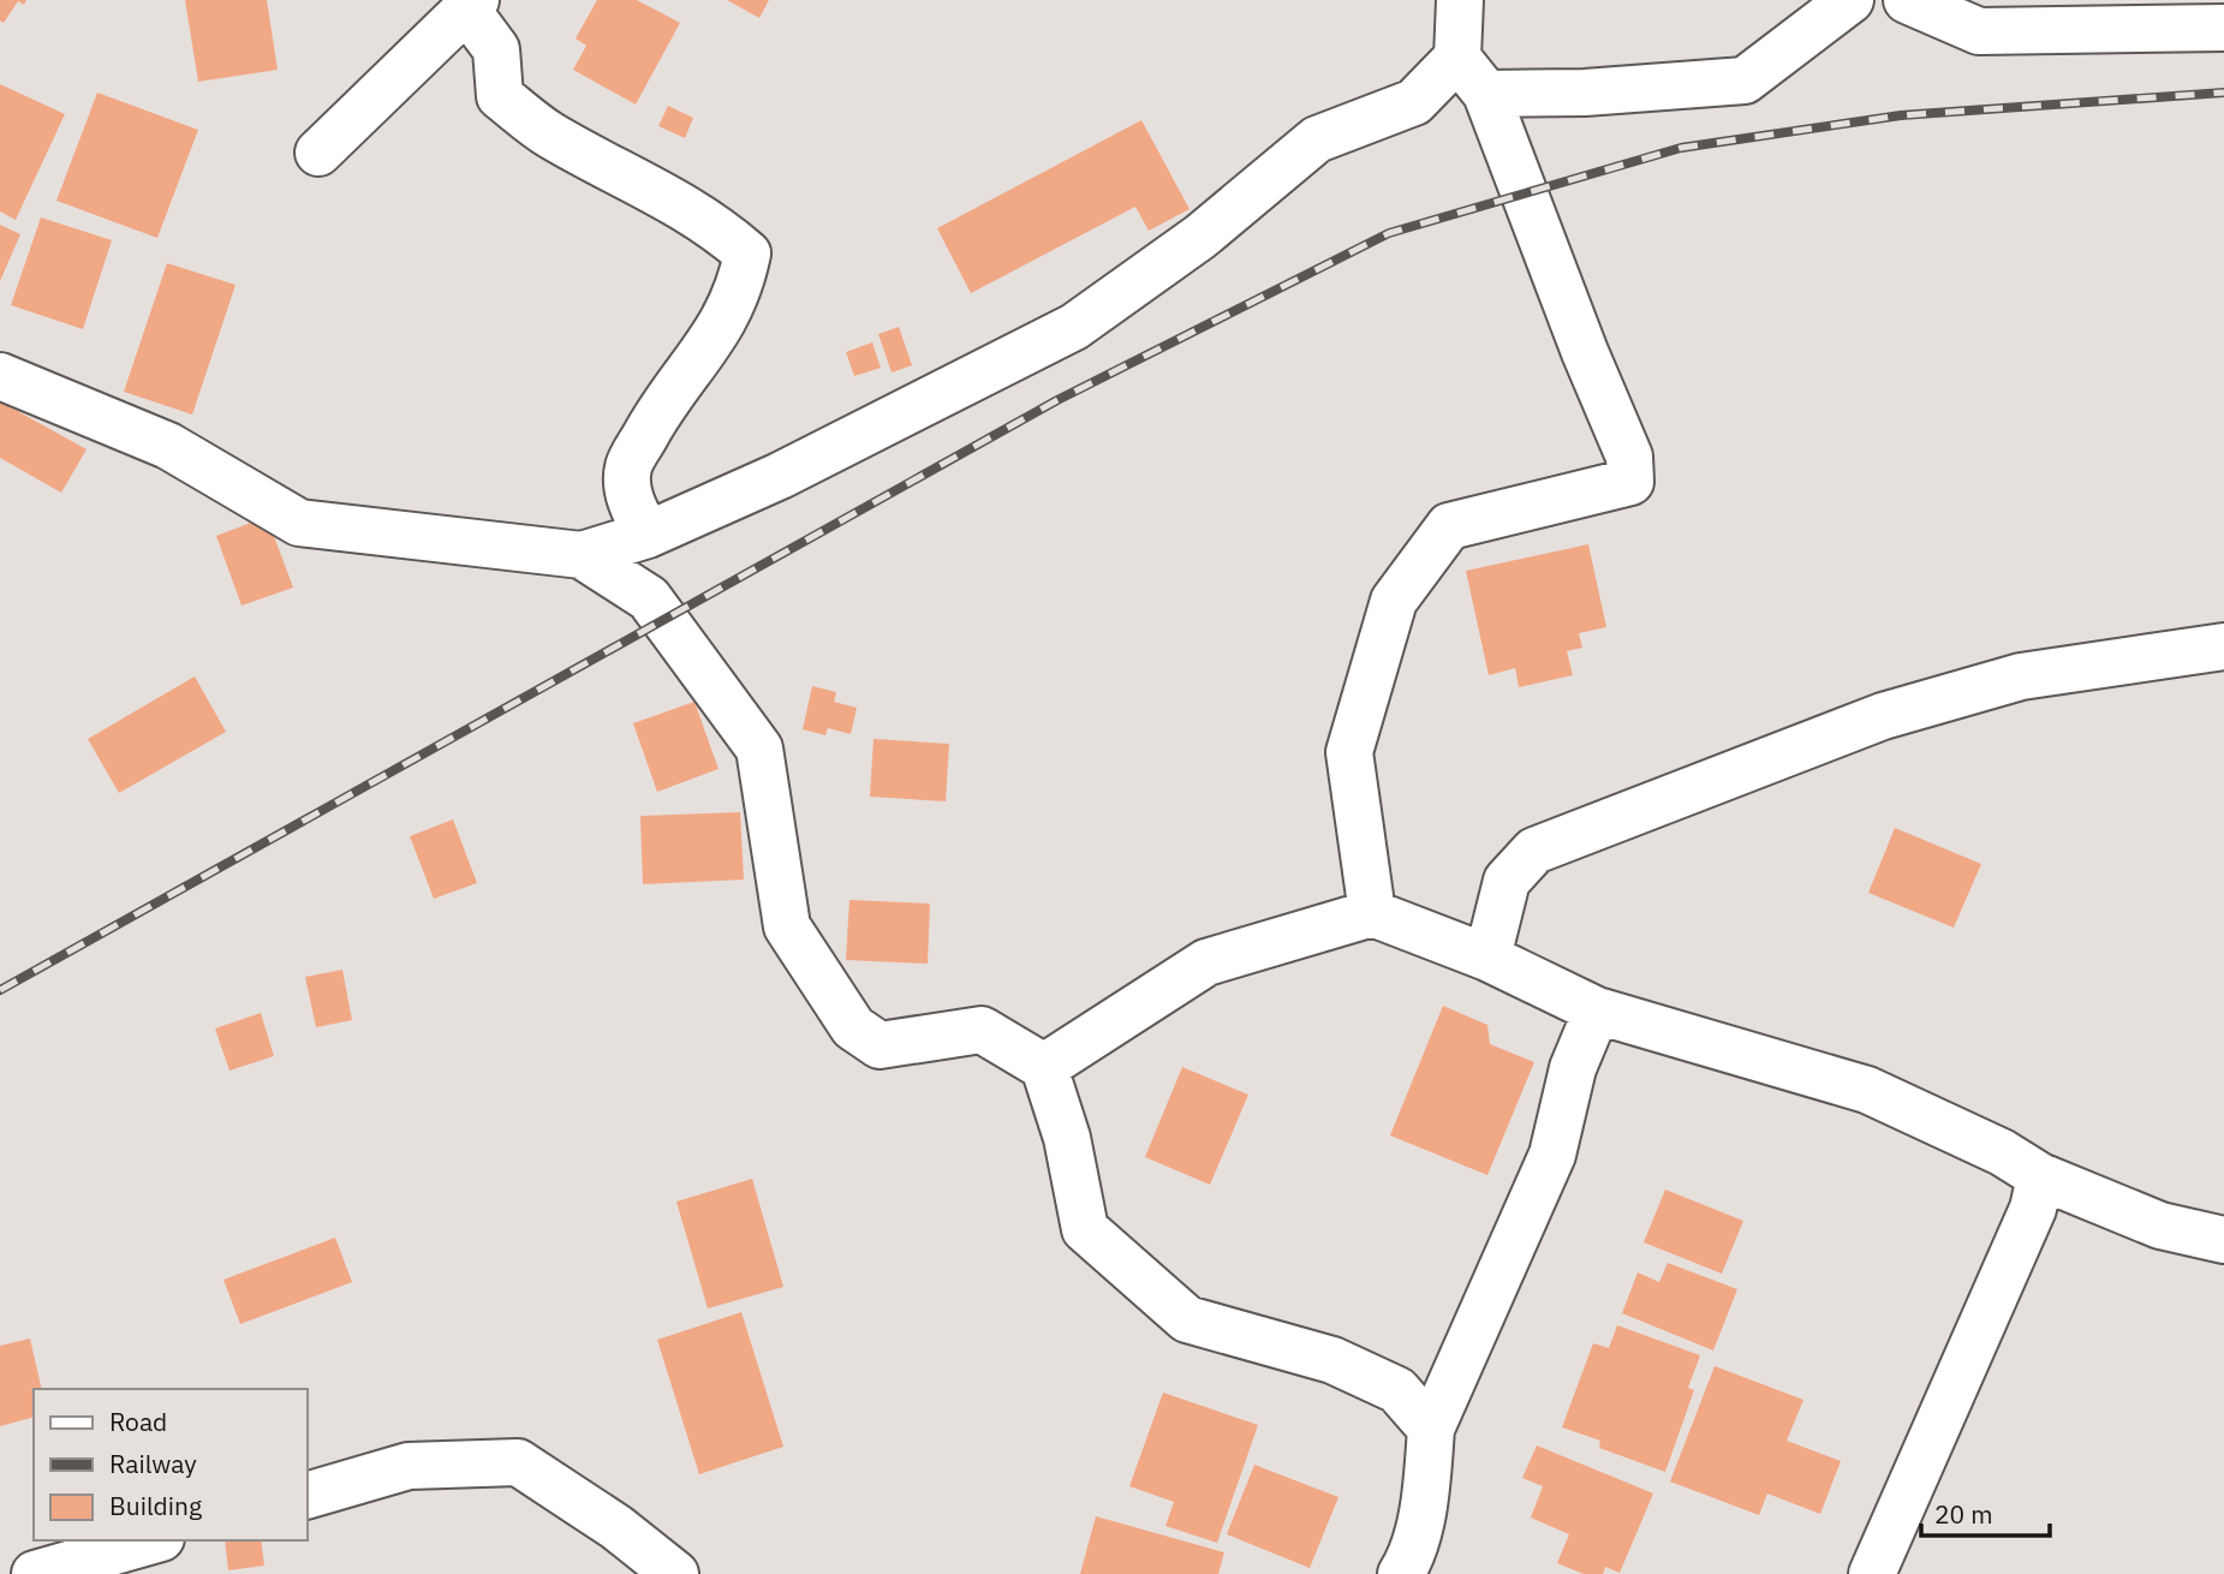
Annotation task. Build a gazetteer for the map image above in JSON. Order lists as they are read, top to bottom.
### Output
{
  "legend": ["Road", "Railway", "Building"],
  "scale_bar": "20 m"
}
